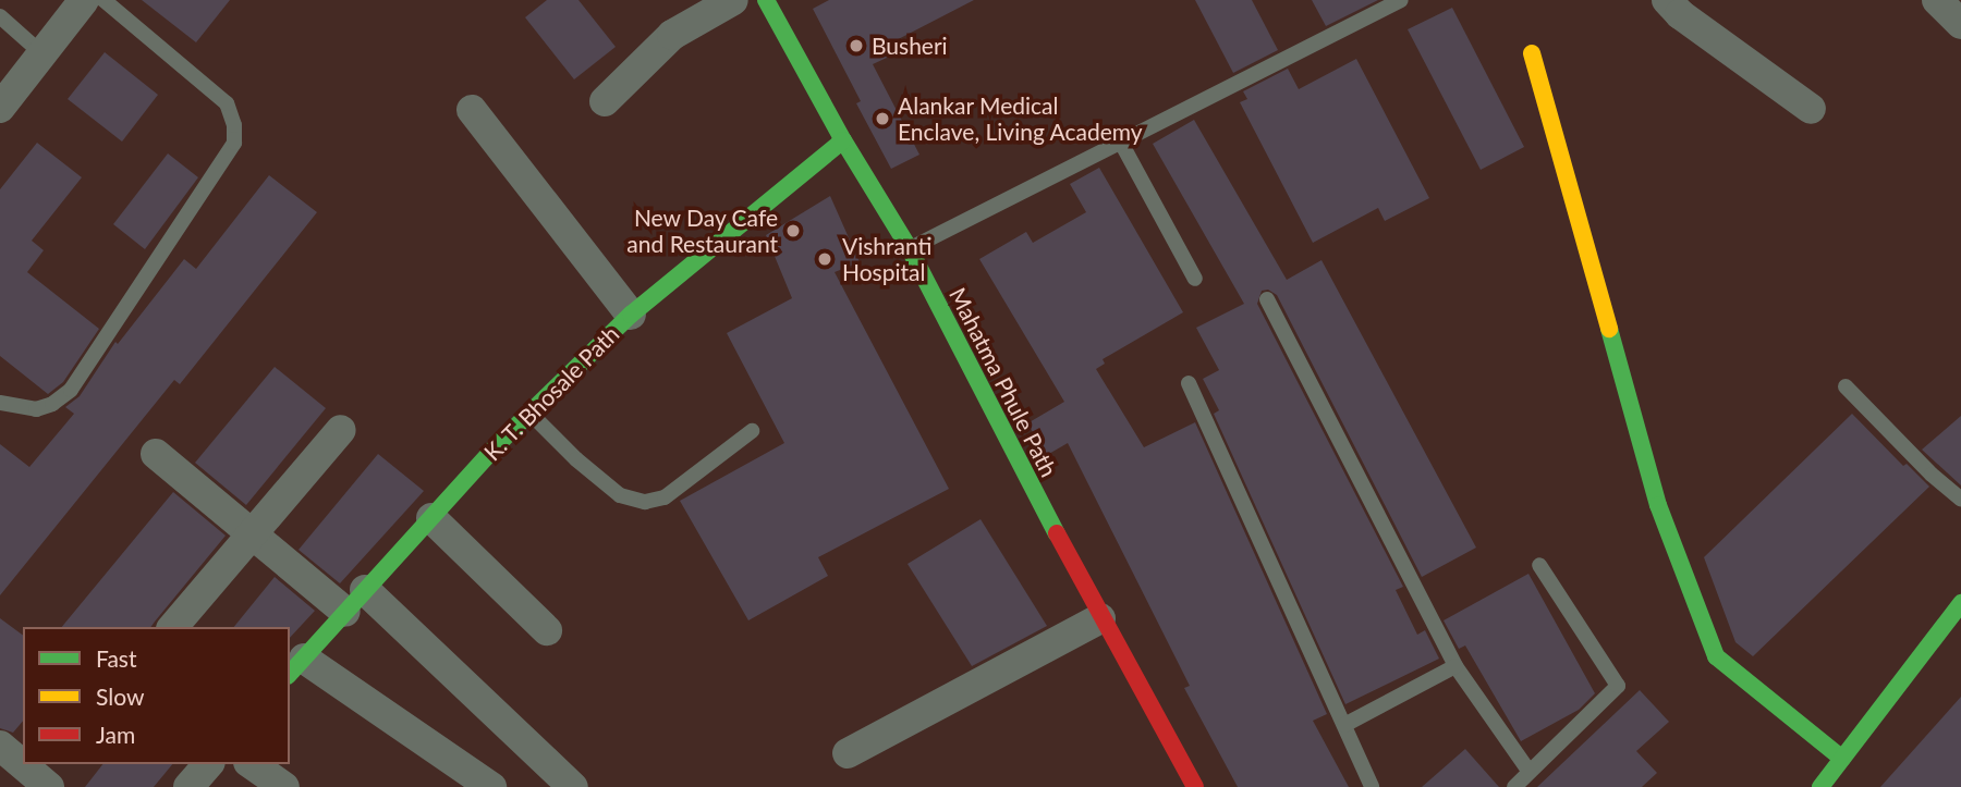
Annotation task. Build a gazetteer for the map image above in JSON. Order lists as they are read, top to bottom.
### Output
{
  "streets": {
    "street": ["Mahatma Phule Path", "K. T. Bhosale Path"]
  },
  "crossings": [
    ["Mahatma Phule Path", "K. T. Bhosale Path"]
  ],
  "places": [
    "Busheri",
    "Alankar Medical Enclave, Living Academy",
    "New Day Cafe and Restaurant",
    "Vishranti Hospital"
  ],
  "legend": ["Fast", "Slow", "Jam"]
}
